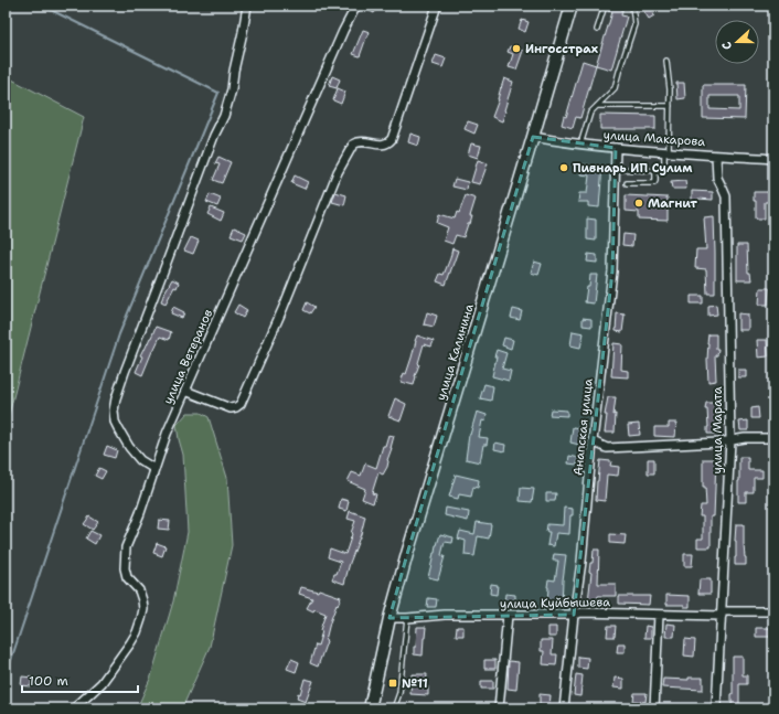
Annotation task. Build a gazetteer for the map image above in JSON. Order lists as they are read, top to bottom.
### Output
{
  "streets": {
    "main road": ["улица Калинина"],
    "street": [
      "улица Макарова",
      "улица Ветеранов",
      "Анапская улица",
      "улица Марата",
      "улица Куйбышева"
    ]
  },
  "crossings": [
    ["улица Макарова", "улица Калинина"],
    ["улица Макарова", "Анапская улица"],
    ["улица Макарова", "улица Марата"],
    ["улица Калинина", "улица Куйбышева"],
    ["Анапская улица", "улица Куйбышева"],
    ["улица Марата", "улица Куйбышева"]
  ],
  "places": {
    "other": ["Ингосстрах", "Пивнарь ИП Сулим", "Магнит"],
    "transit": ["№11"]
  },
  "scale_bar": "100 m",
  "north": "left"
}
